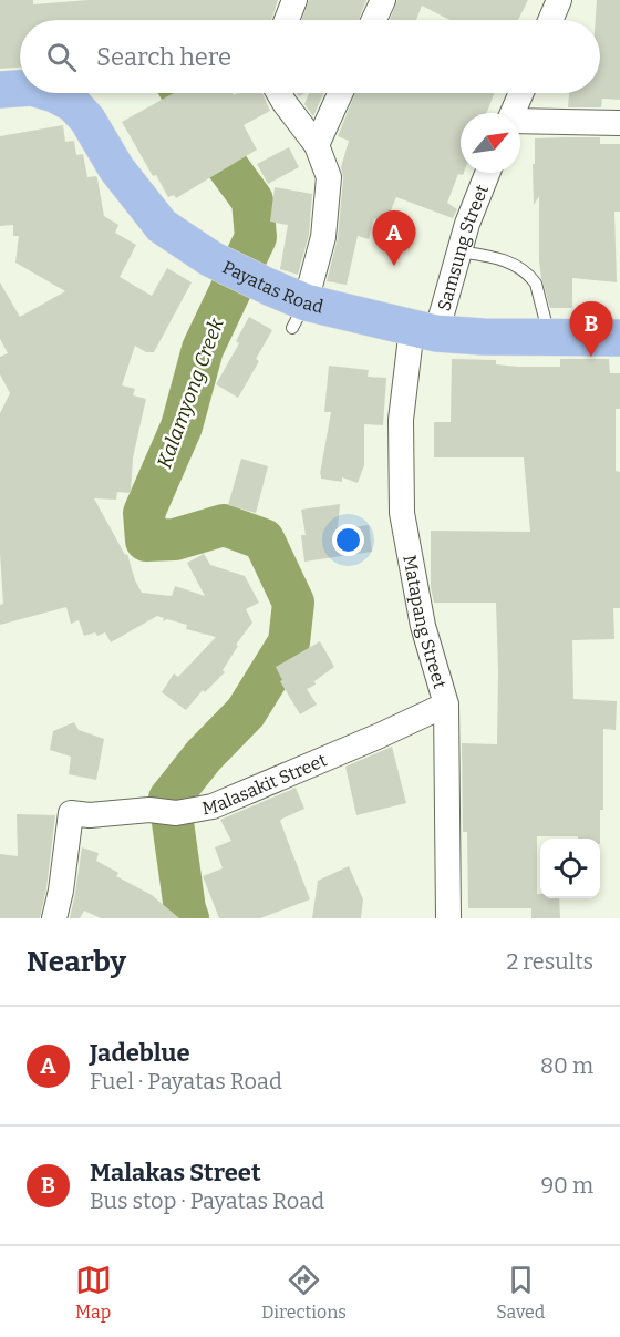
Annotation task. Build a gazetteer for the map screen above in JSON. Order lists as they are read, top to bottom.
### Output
{
  "streets": {
    "main road": ["Payatas Road"],
    "street": ["Samsung Street", "Matapang Street", "Malasakit Street"]
  },
  "crossings": [
    ["Samsung Street", "Payatas Road"],
    ["Samsung Street", "Matapang Street"],
    ["Payatas Road", "Matapang Street"],
    ["Matapang Street", "Malasakit Street"]
  ],
  "water": ["Kalamyong Creek"],
  "north": "top right",
  "page": {
    "search": "Search here",
    "pins": ["A", "B"],
    "heading": ["Nearby", "2 results"],
    "list": [
      {
        "mark": "A",
        "name": "Jadeblue",
        "note": "Fuel · Payatas Road",
        "value": "80 m"
      },
      {
        "mark": "B",
        "name": "Malakas Street",
        "note": "Bus stop · Payatas Road",
        "value": "90 m"
      }
    ],
    "nav": ["Map", "Directions", "Saved"]
  }
}
